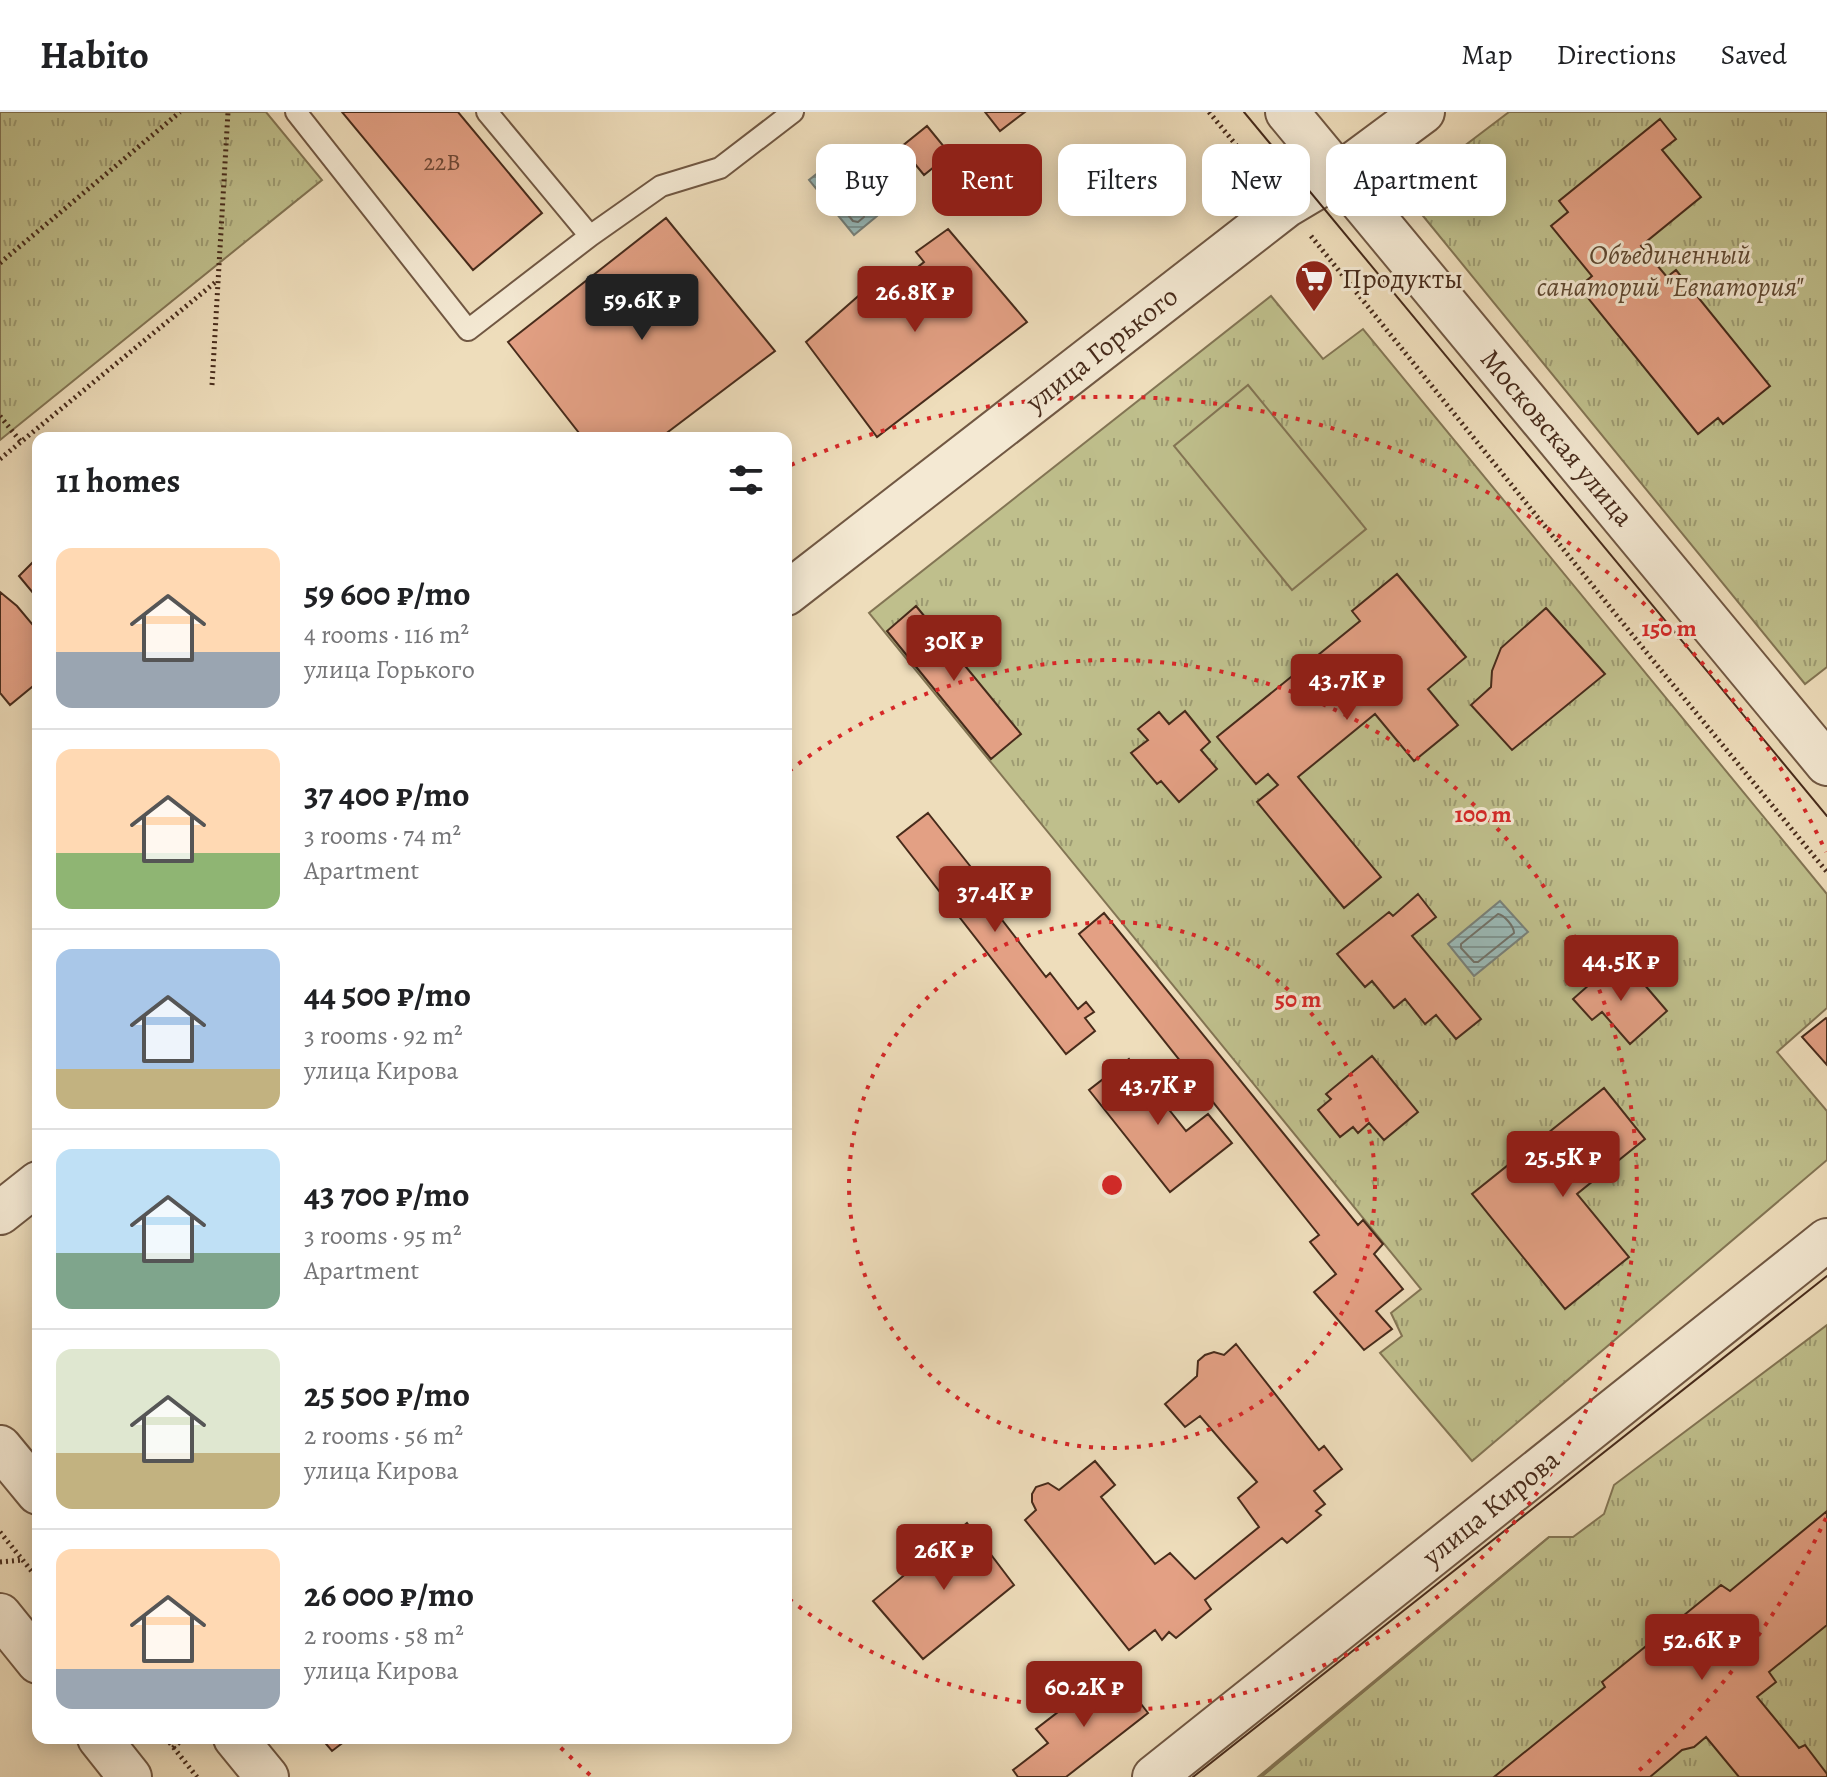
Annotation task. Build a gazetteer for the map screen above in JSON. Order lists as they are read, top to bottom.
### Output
{
  "streets": {
    "street": ["улица Горького", "Московская улица", "улица Кирова"]
  },
  "parks": ["Объединенный санаторий \"Евпатория\""],
  "places": {
    "supermarket": ["Продукты"]
  },
  "house_numbers": ["22В"],
  "page": {
    "header": "Habito",
    "nav": ["Map", "Directions", "Saved"],
    "chip": [
      "Buy",
      "Rent",
      "Filters",
      "New",
      "Apartment"
    ],
    "price": [
      "26.8K ₽",
      "59.6K ₽",
      "30K ₽",
      "43.7K ₽",
      "37.4K ₽",
      "44.5K ₽",
      "43.7K ₽",
      "25.5K ₽",
      "26K ₽",
      "52.6K ₽",
      "60.2K ₽"
    ],
    "heading": "11 homes",
    "list": [
      {
        "name": "59 600 ₽/mo",
        "note": "4 rooms · 116 m² · улица Горького"
      },
      {
        "name": "37 400 ₽/mo",
        "note": "3 rooms · 74 m² · Apartment"
      },
      {
        "name": "44 500 ₽/mo",
        "note": "3 rooms · 92 m² · улица Кирова"
      },
      {
        "name": "43 700 ₽/mo",
        "note": "3 rooms · 95 m² · Apartment"
      },
      {
        "name": "25 500 ₽/mo",
        "note": "2 rooms · 56 m² · улица Кирова"
      },
      {
        "name": "26 000 ₽/mo",
        "note": "2 rooms · 58 m² · улица Кирова"
      }
    ]
  },
  "rings": ["150 m", "100 m", "50 m"]
}
